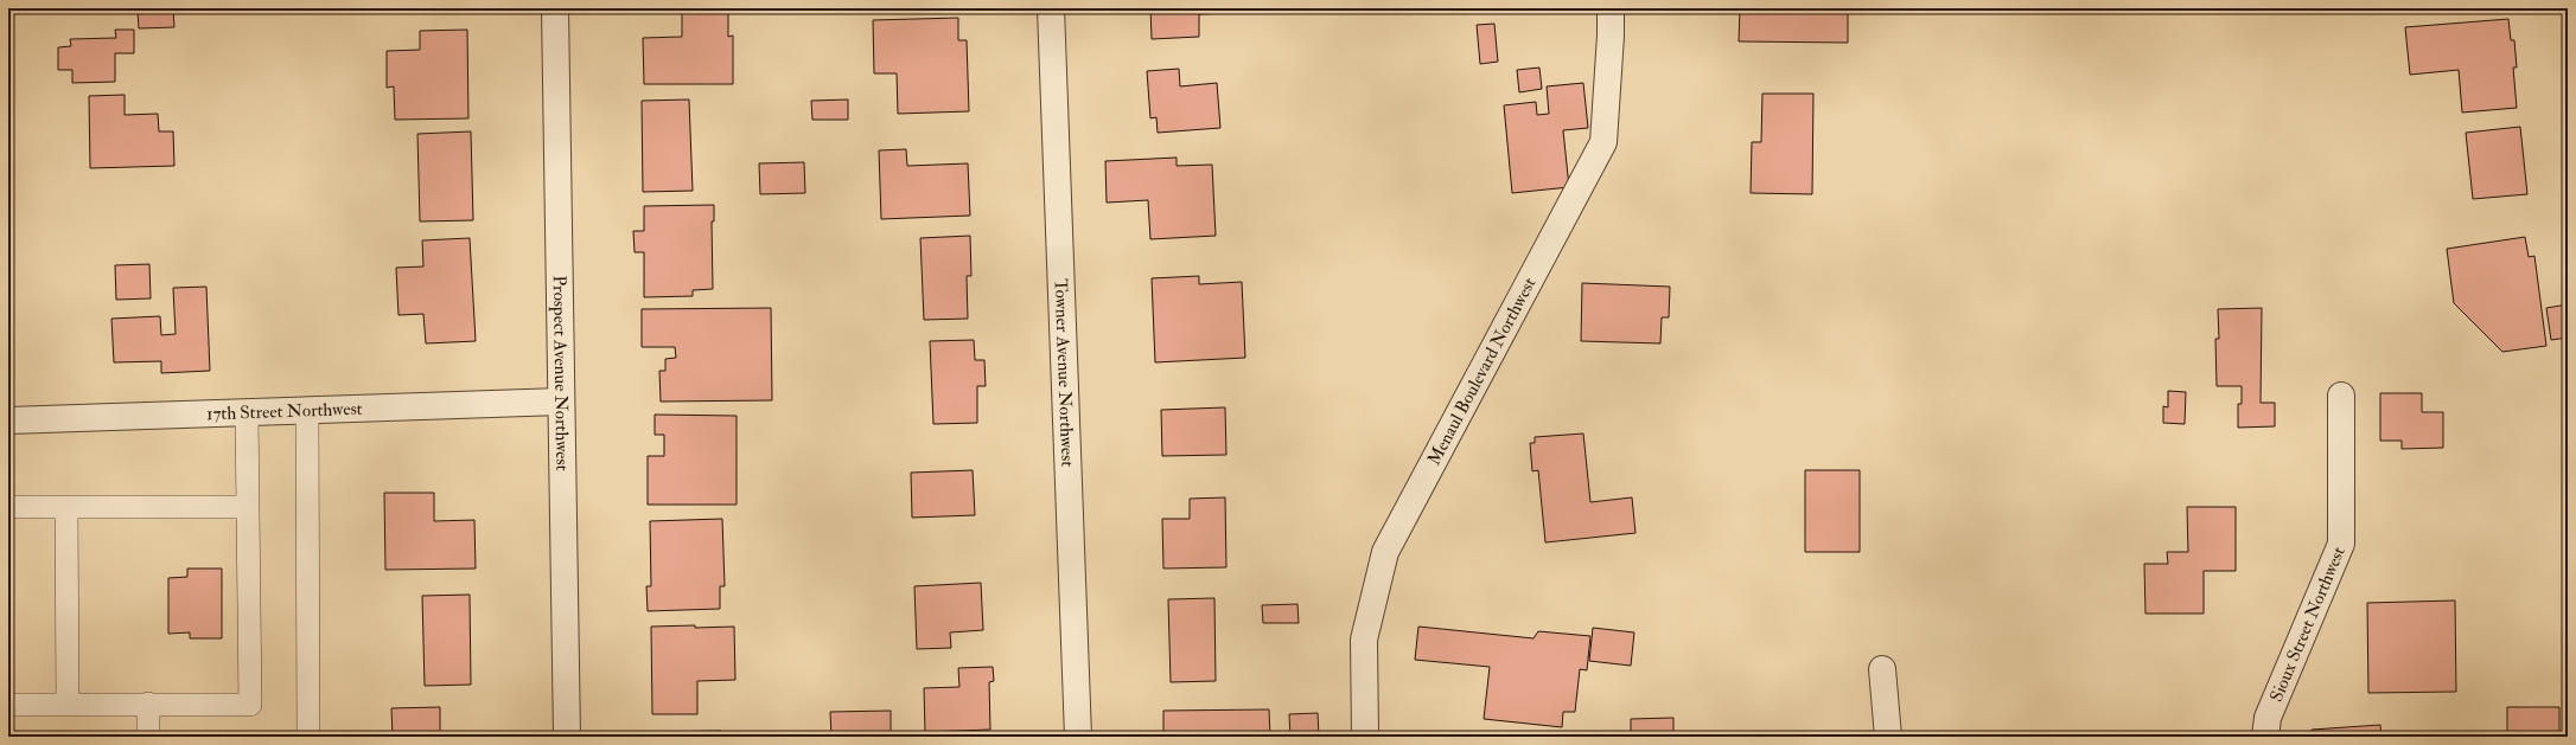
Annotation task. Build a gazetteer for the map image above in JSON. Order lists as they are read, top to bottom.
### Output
{
  "streets": {
    "street": [
      "Menaul Boulevard Northwest",
      "Prospect Avenue Northwest",
      "Towner Avenue Northwest",
      "17th Street Northwest",
      "Sioux Street Northwest"
    ]
  },
  "crossings": [
    ["Prospect Avenue Northwest", "17th Street Northwest"]
  ]
}
